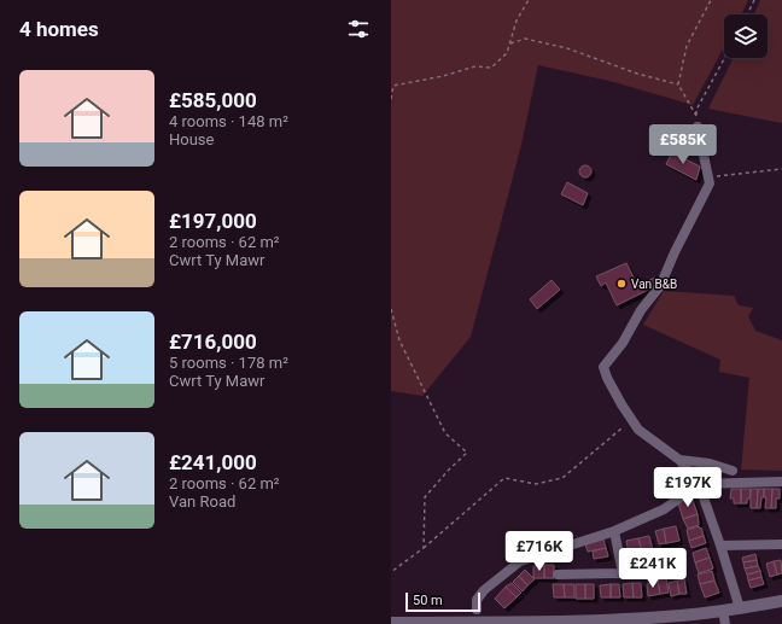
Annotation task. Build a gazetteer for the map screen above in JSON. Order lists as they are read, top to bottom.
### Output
{
  "places": ["Van B&B"],
  "scale_bar": "50 m",
  "page": {
    "heading": "4 homes",
    "list": [
      {
        "name": "£585,000",
        "note": "4 rooms · 148 m² · House"
      },
      {
        "name": "£197,000",
        "note": "2 rooms · 62 m² · Cwrt Ty Mawr"
      },
      {
        "name": "£716,000",
        "note": "5 rooms · 178 m² · Cwrt Ty Mawr"
      },
      {
        "name": "£241,000",
        "note": "2 rooms · 62 m² · Van Road"
      }
    ],
    "price": [
      "£585K",
      "£197K",
      "£716K",
      "£241K"
    ],
    "scale": "50 m"
  }
}
